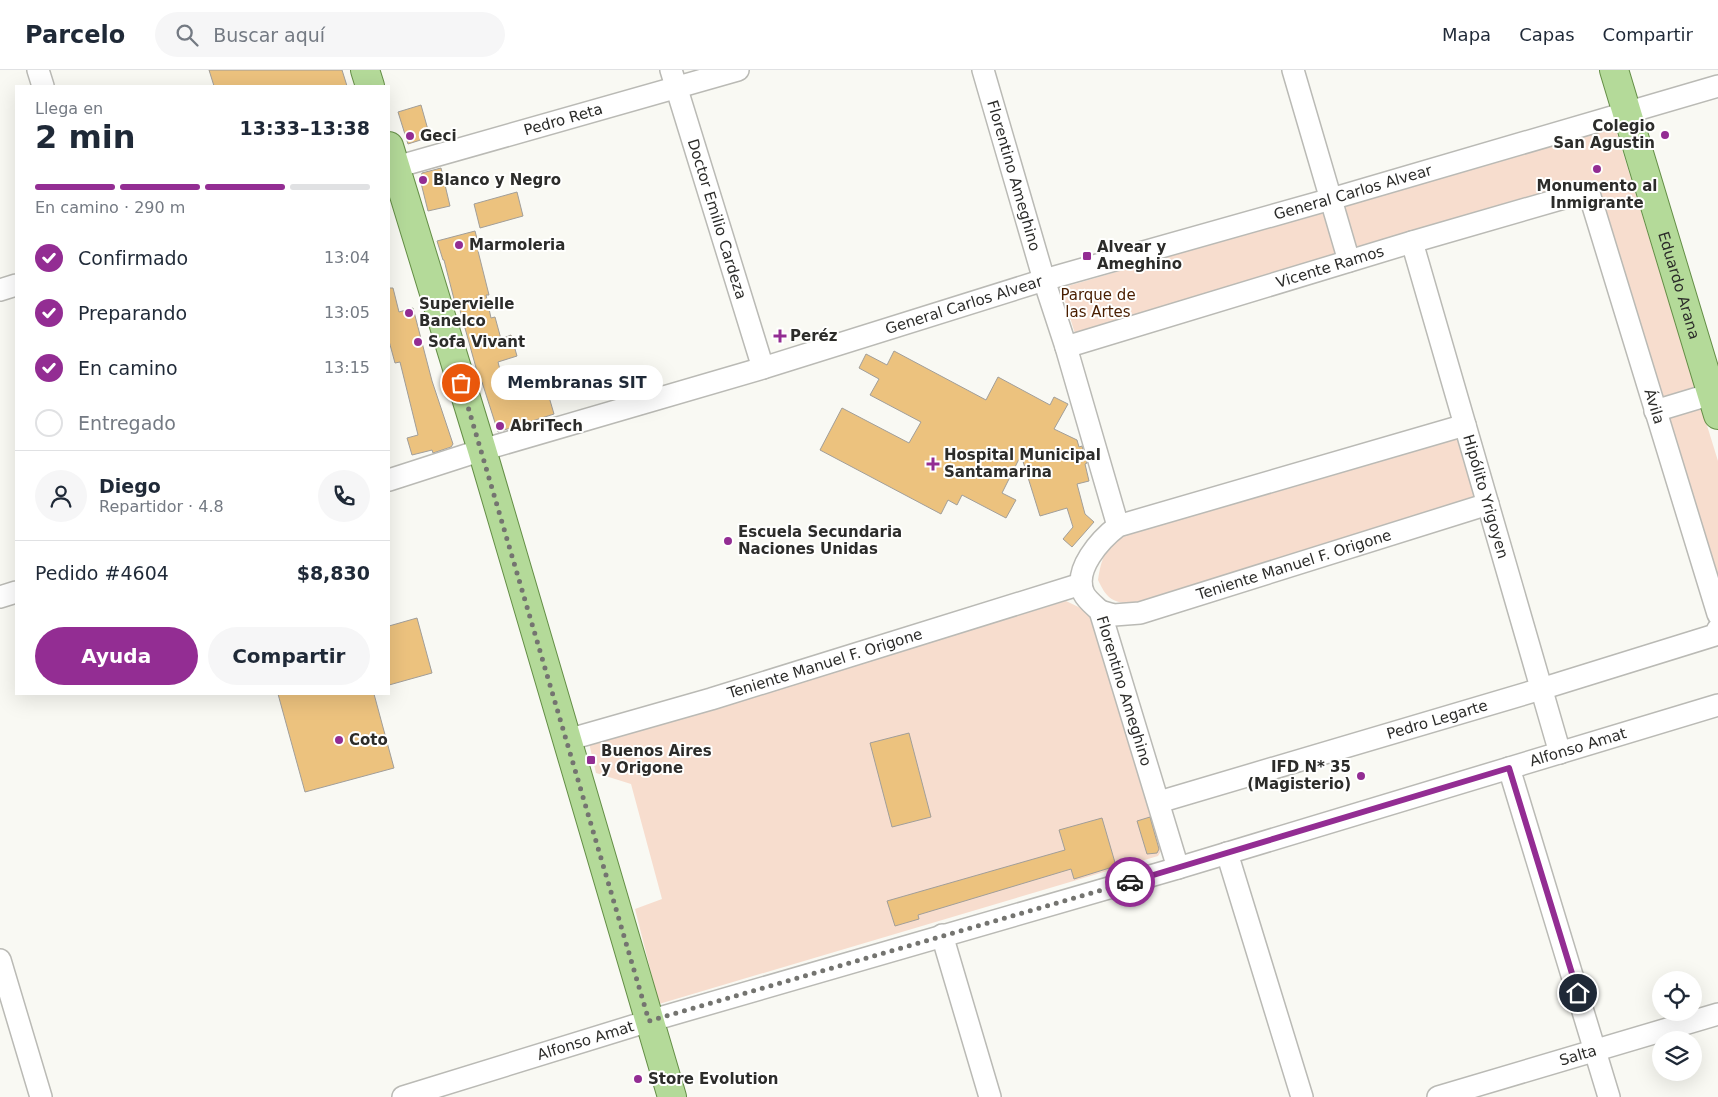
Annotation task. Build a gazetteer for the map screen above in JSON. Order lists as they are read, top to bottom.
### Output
{
  "streets": {
    "main road": ["Eduardo Arana"],
    "street": [
      "Pedro Reta",
      "Florentino Ameghino",
      "General Carlos Alvear",
      "Doctor Emilio Cardeza",
      "Vicente Ramos",
      "Ávila",
      "Hipólito Yrigoyen",
      "Teniente Manuel F. Origone",
      "Pedro Legarte",
      "Alfonso Amat",
      "Salta"
    ]
  },
  "crossings": [
    ["Pedro Reta", "Doctor Emilio Cardeza"],
    ["Florentino Ameghino", "General Carlos Alvear"],
    ["Florentino Ameghino", "Vicente Ramos"],
    ["Florentino Ameghino", "Teniente Manuel F. Origone"],
    ["Florentino Ameghino", "Pedro Legarte"],
    ["Florentino Ameghino", "Alfonso Amat"],
    ["General Carlos Alvear", "Doctor Emilio Cardeza"],
    ["General Carlos Alvear", "Eduardo Arana"],
    ["Vicente Ramos", "Ávila"],
    ["Vicente Ramos", "Hipólito Yrigoyen"],
    ["Ávila", "Pedro Legarte"],
    ["Hipólito Yrigoyen", "Teniente Manuel F. Origone"],
    ["Hipólito Yrigoyen", "Pedro Legarte"],
    ["Hipólito Yrigoyen", "Alfonso Amat"]
  ],
  "parks": ["Parque de las Artes"],
  "places": {
    "other": [
      "Colegio San Agustin",
      "Geci",
      "Monumento al Inmigrante",
      "Blanco y Negro",
      "Marmoleria",
      "Supervielle Banelco",
      "Sofa Vivant",
      "Membranas SIT",
      "AbriTech",
      "Escuela Secundaria Naciones Unidas",
      "Coto",
      "IFD N* 35 (Magisterio)",
      "Store Evolution"
    ],
    "transit": ["Alvear y Ameghino", "Buenos Aires y Origone"],
    "health": ["Peréz", "Hospital Municipal Santamarina"]
  },
  "page": {
    "header": "Parcelo",
    "search": "Buscar aquí",
    "nav": ["Mapa", "Capas", "Compartir"],
    "heading": ["2 min", "Llega en", "13:33–13:38"],
    "panel": [
      "Diego",
      "Repartidor · 4.8",
      "Pedido #4604",
      "$8,830"
    ],
    "bar": "En camino · 290 m",
    "list": [
      ["Confirmado", "13:04"],
      ["Preparando", "13:05"],
      ["En camino", "13:15"],
      "Entregado"
    ],
    "bubble": "Membranas SIT",
    "buttons": ["Ayuda", "Compartir"]
  }
}
